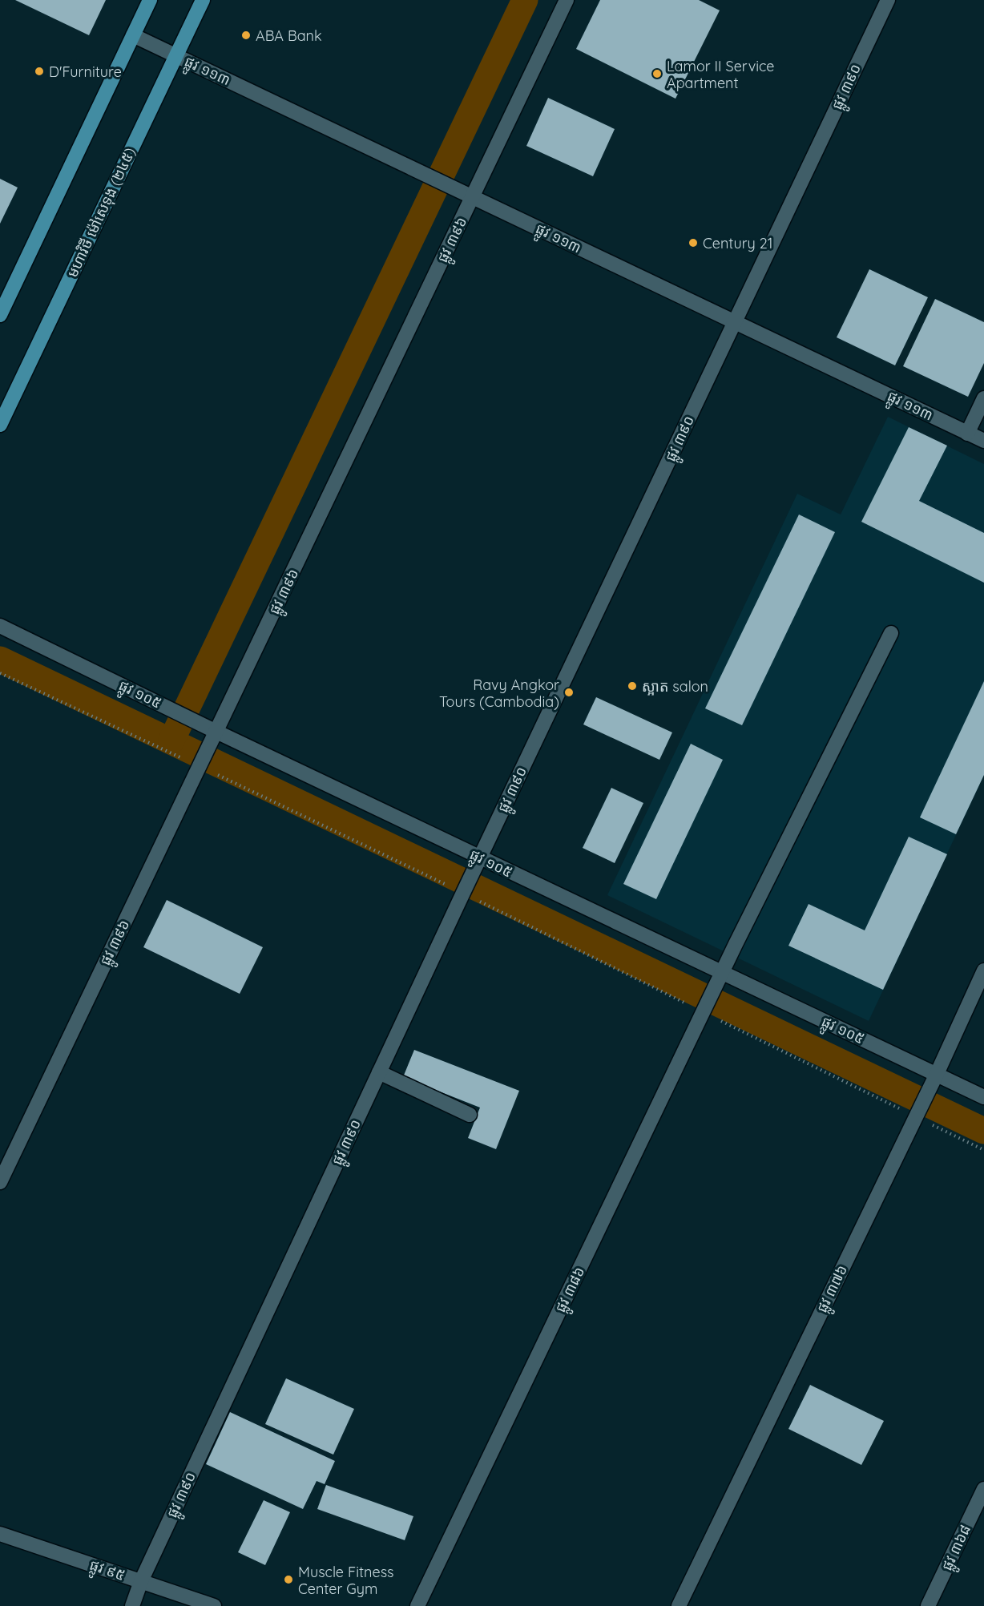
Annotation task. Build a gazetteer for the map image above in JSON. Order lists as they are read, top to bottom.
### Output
{
  "streets": {
    "main road": ["មហាវិថី ម៉ៅសេទុង (២៤៥)"],
    "street": [
      "ផ្លូវ ១១៣",
      "ផ្លូវ ៣៩០",
      "ផ្លូវ ៣៩៦",
      "ផ្លូវ ១០៥",
      "ផ្លូវ ៣៧៦",
      "ផ្លូវ ៣៨៦",
      "ផ្លូវ ៣៦៨",
      "ផ្លូវ ៩៥"
    ]
  },
  "crossings": [
    ["ផ្លូវ ១១៣", "ផ្លូវ ៣៩០"],
    ["ផ្លូវ ១១៣", "មហាវិថី ម៉ៅសេទុង (២៤៥)"],
    ["ផ្លូវ ១១៣", "ផ្លូវ ៣៩៦"],
    ["ផ្លូវ ៣៩០", "ផ្លូវ ១០៥"],
    ["ផ្លូវ ៣៩០", "ផ្លូវ ៩៥"],
    ["ផ្លូវ ៣៩៦", "ផ្លូវ ១០៥"],
    ["ផ្លូវ ១០៥", "ផ្លូវ ៣៧៦"],
    ["ផ្លូវ ១០៥", "ផ្លូវ ៣៨៦"]
  ],
  "places": [
    "ABA Bank",
    "D'Furniture",
    "Lamor II Service Apartment",
    "Century 21",
    "ស្អាត salon",
    "Ravy Angkor Tours (Cambodia)",
    "Muscle Fitness Center Gym"
  ]
}
